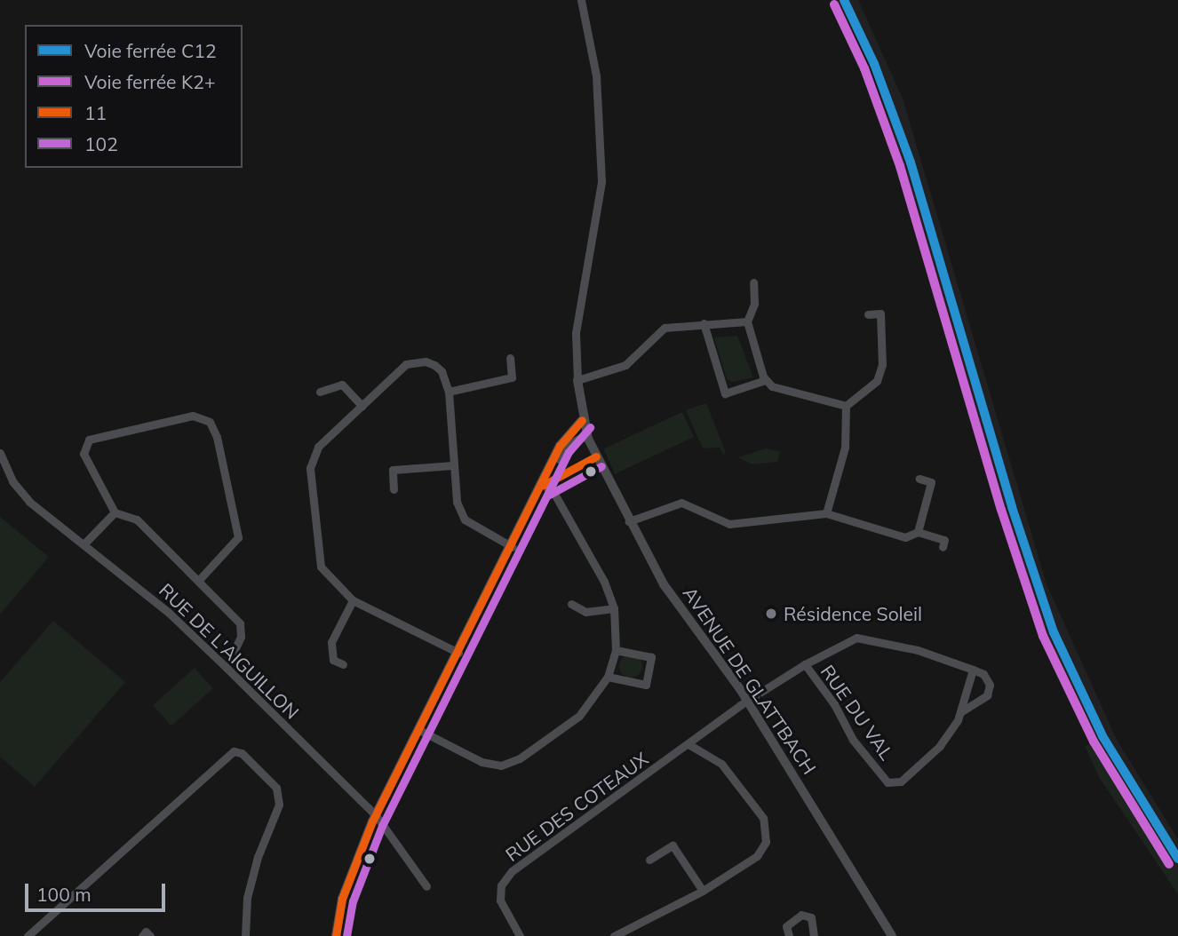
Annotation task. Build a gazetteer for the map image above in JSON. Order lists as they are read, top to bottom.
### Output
{
  "streets": {
    "street": [
      "RUE DE L'AIGUILLON",
      "AVENUE DE GLATTBACH",
      "RUE DU VAL",
      "RUE DES COTEAUX"
    ]
  },
  "crossings": [
    ["AVENUE DE GLATTBACH", "RUE DU VAL"],
    ["AVENUE DE GLATTBACH", "RUE DES COTEAUX"],
    ["RUE DU VAL", "RUE DES COTEAUX"]
  ],
  "places": ["Résidence Soleil"],
  "lines": [
    "rail line C12",
    "rail line K2+",
    "transit line 11",
    "transit line 102"
  ],
  "legend": [
    "Voie ferrée C12",
    "Voie ferrée K2+",
    "11",
    "102"
  ],
  "scale_bar": "100 m"
}
